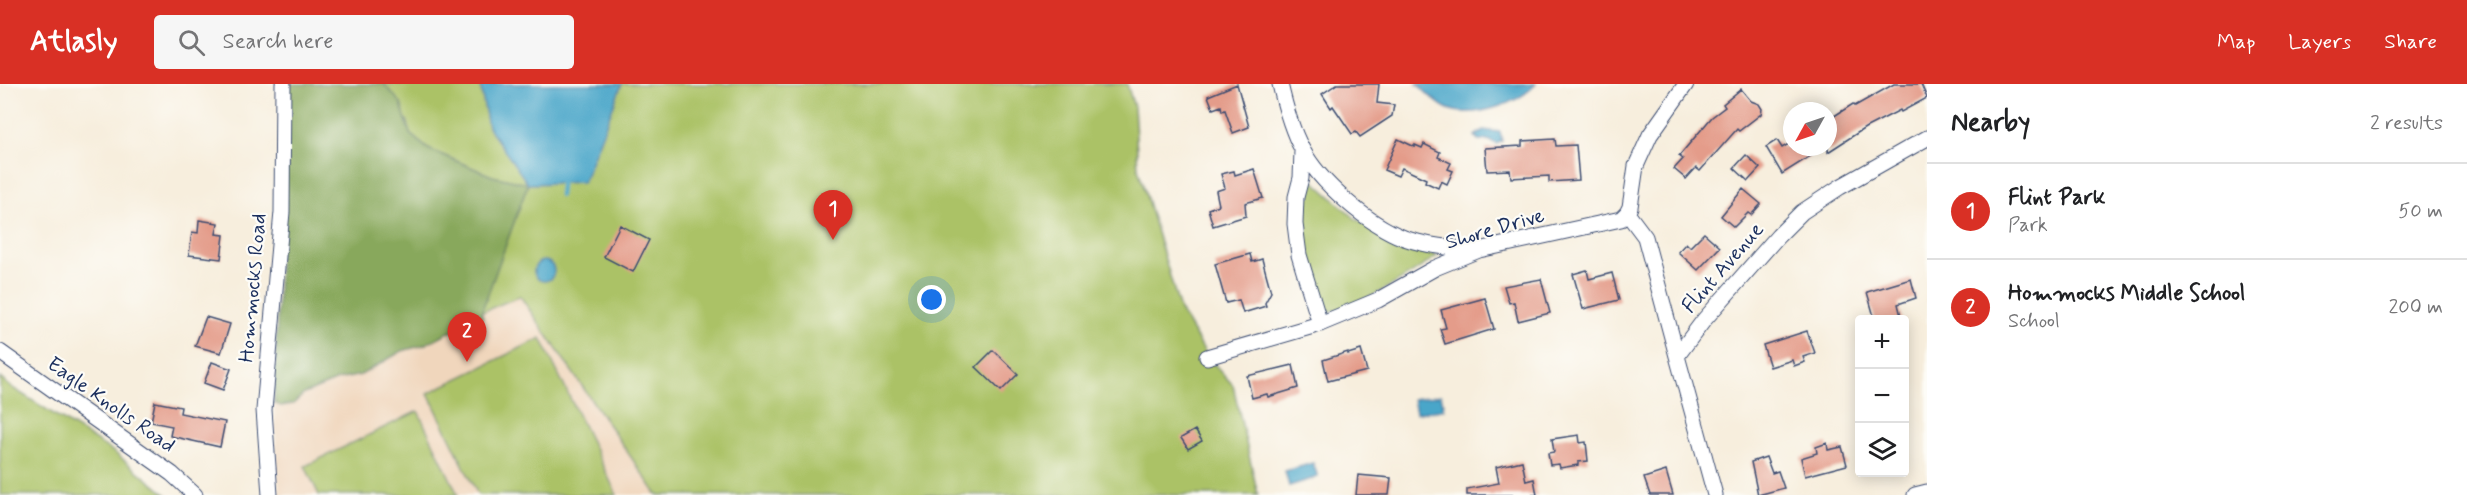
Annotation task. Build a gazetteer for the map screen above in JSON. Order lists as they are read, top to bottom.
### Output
{
  "streets": {
    "street": [
      "Shore Drive",
      "Flint Avenue",
      "Hommocks Road",
      "Eagle Knolls Road"
    ]
  },
  "north": "bottom left",
  "page": {
    "header": "Atlasly",
    "search": "Search here",
    "nav": ["Map", "Layers", "Share"],
    "heading": ["Nearby", "2 results"],
    "list": [
      {
        "mark": "1",
        "name": "Flint Park",
        "note": "Park",
        "value": "50 m"
      },
      {
        "mark": "2",
        "name": "Hommocks Middle School",
        "note": "School",
        "value": "200 m"
      }
    ],
    "pins": ["1", "2"],
    "map_buttons": ["+", "−"]
  }
}
